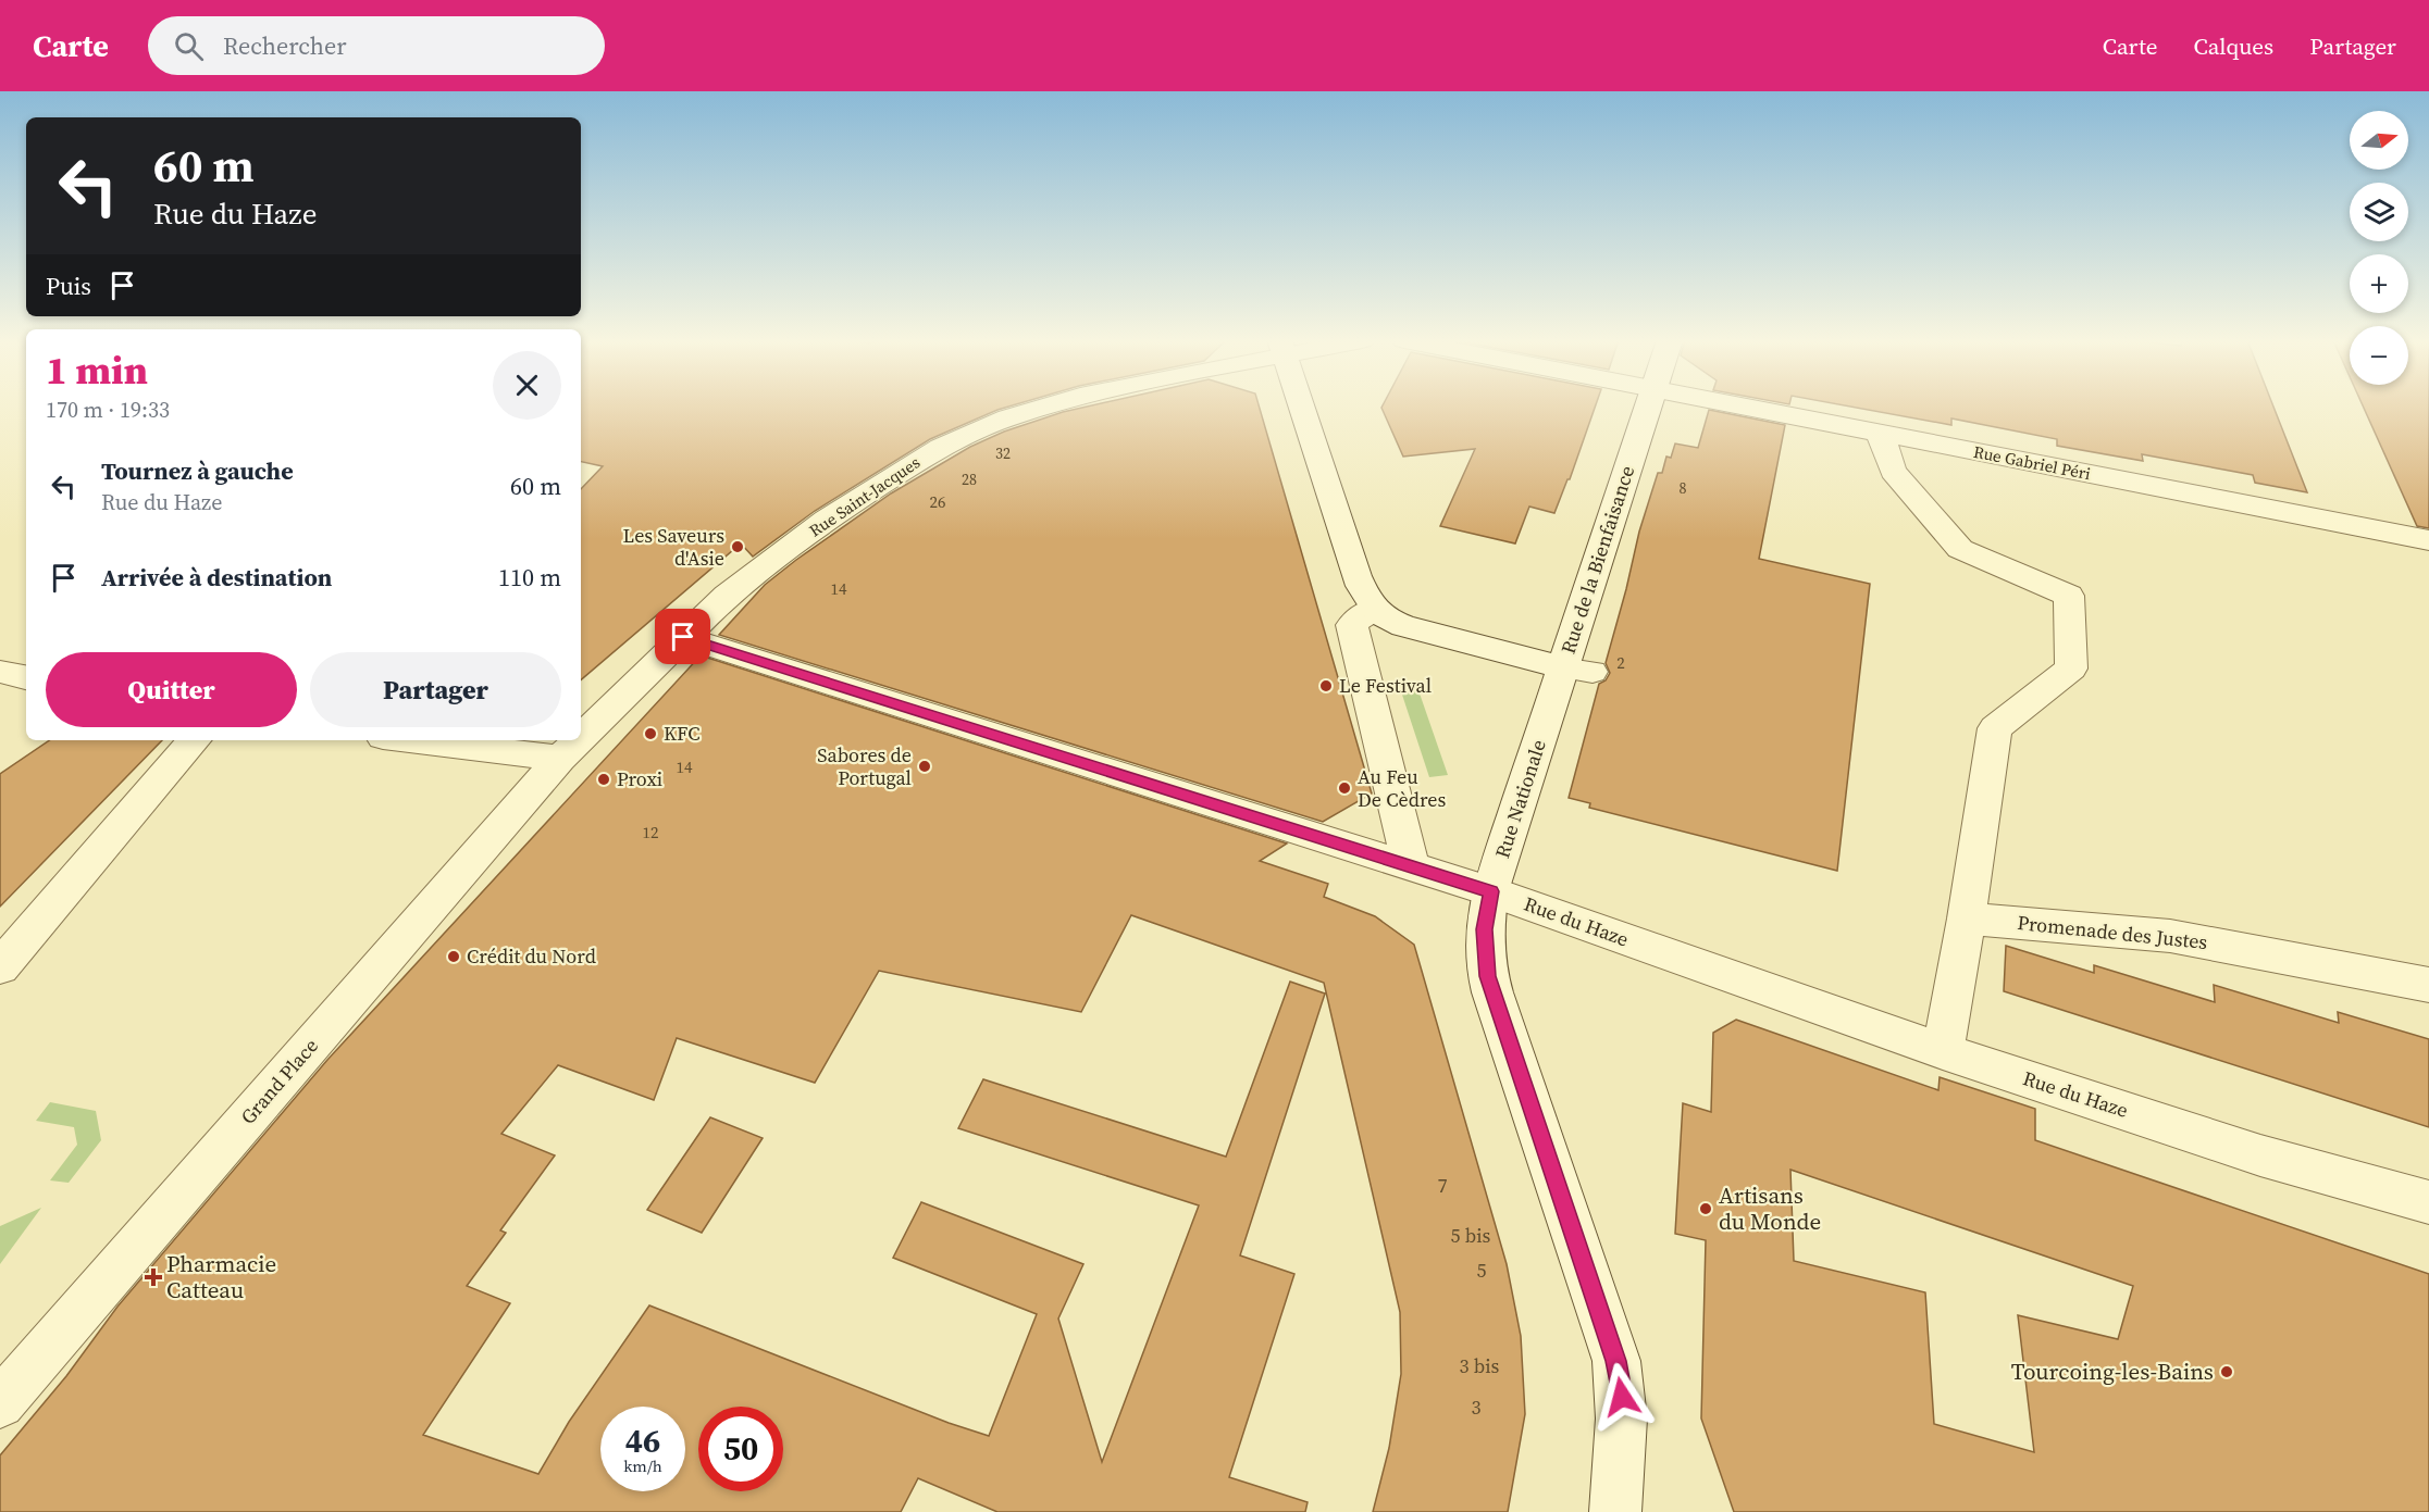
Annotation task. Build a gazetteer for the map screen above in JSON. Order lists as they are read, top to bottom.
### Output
{
  "streets": {
    "street": [
      "Rue Gabriel Péri",
      "Rue Saint-Jacques",
      "Rue de la Bienfaisance",
      "Rue Nationale",
      "Rue du Haze",
      "Promenade des Justes",
      "Grand Place"
    ]
  },
  "crossings": [
    ["Rue Saint-Jacques", "Rue du Haze"],
    ["Rue Saint-Jacques", "Grand Place"],
    ["Rue de la Bienfaisance", "Rue Nationale"],
    ["Rue Nationale", "Rue du Haze"]
  ],
  "places": {
    "other": [
      "Les Saveurs d'Asie",
      "Le Festival",
      "KFC",
      "Sabores de Portugal",
      "Proxi",
      "Au Feu De Cèdres",
      "Crédit du Nord",
      "Artisans du Monde",
      "Tourcoing-les-Bains"
    ],
    "health": ["Pharmacie Catteau"]
  },
  "house_numbers": [
    "32",
    "28",
    "8",
    "26",
    "14",
    "2",
    "14",
    "12",
    "7",
    "5 bis",
    "5",
    "3 bis",
    "3"
  ],
  "north": "right",
  "page": {
    "header": "Carte",
    "search": "Rechercher",
    "nav": ["Carte", "Calques", "Partager"],
    "map_buttons": ["+", "−"],
    "turn": ["60 m", "Rue du Haze"],
    "then": "Puis",
    "heading": ["1 min", "170 m · 19:33"],
    "list": [
      {
        "name": "Tournez à gauche",
        "note": "Rue du Haze",
        "value": "60 m"
      },
      {
        "name": "Arrivée à destination",
        "value": "110 m"
      }
    ],
    "buttons": ["Quitter", "Partager"],
    "speed": "46 km/h",
    "limit": "50"
  }
}
